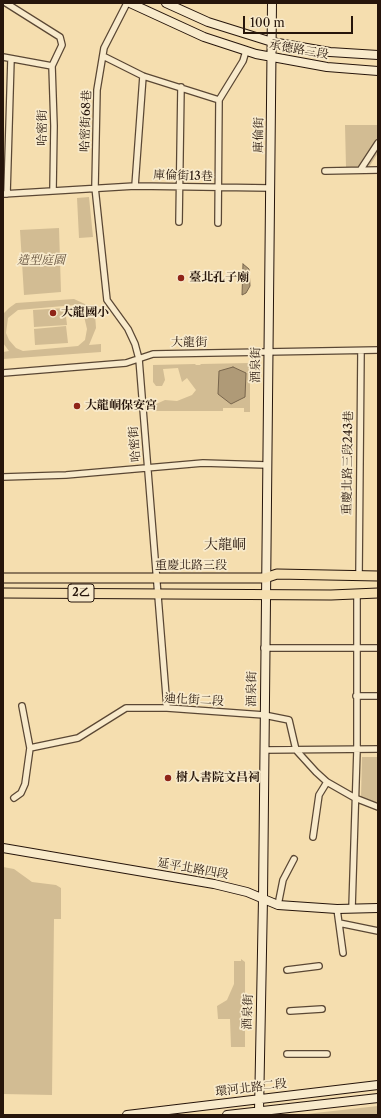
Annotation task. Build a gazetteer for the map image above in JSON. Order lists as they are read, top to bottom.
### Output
{
  "streets": {
    "main road": ["重慶北路三段", "2乙"],
    "street": [
      "承德路三段",
      "哈密街68巷",
      "哈密街",
      "庫倫街",
      "庫倫街13巷",
      "大龍街",
      "酒泉街",
      "重慶北路三段243巷",
      "迪化街二段",
      "延平北路四段",
      "環河北路二段"
    ]
  },
  "crossings": [
    ["承德路三段", "哈密街68巷"],
    ["承德路三段", "庫倫街"],
    ["哈密街68巷", "哈密街"],
    ["哈密街68巷", "庫倫街13巷"],
    ["哈密街", "庫倫街13巷"],
    ["哈密街", "大龍街"],
    ["哈密街", "重慶北路三段"],
    ["哈密街", "2乙"],
    ["哈密街", "迪化街二段"],
    ["庫倫街", "庫倫街13巷"],
    ["庫倫街", "酒泉街"],
    ["大龍街", "酒泉街"],
    ["大龍街", "重慶北路三段243巷"],
    ["酒泉街", "重慶北路三段"],
    ["酒泉街", "2乙"],
    ["酒泉街", "迪化街二段"],
    ["酒泉街", "延平北路四段"],
    ["酒泉街", "環河北路二段"],
    ["重慶北路三段243巷", "重慶北路三段"]
  ],
  "districts": ["大龍峒"],
  "parks": ["造型庭園"],
  "places": [
    "臺北孔子廟",
    "大龍國小",
    "大龍峒保安宮",
    "樹人書院文昌祠"
  ],
  "scale_bar": "100 m"
}
